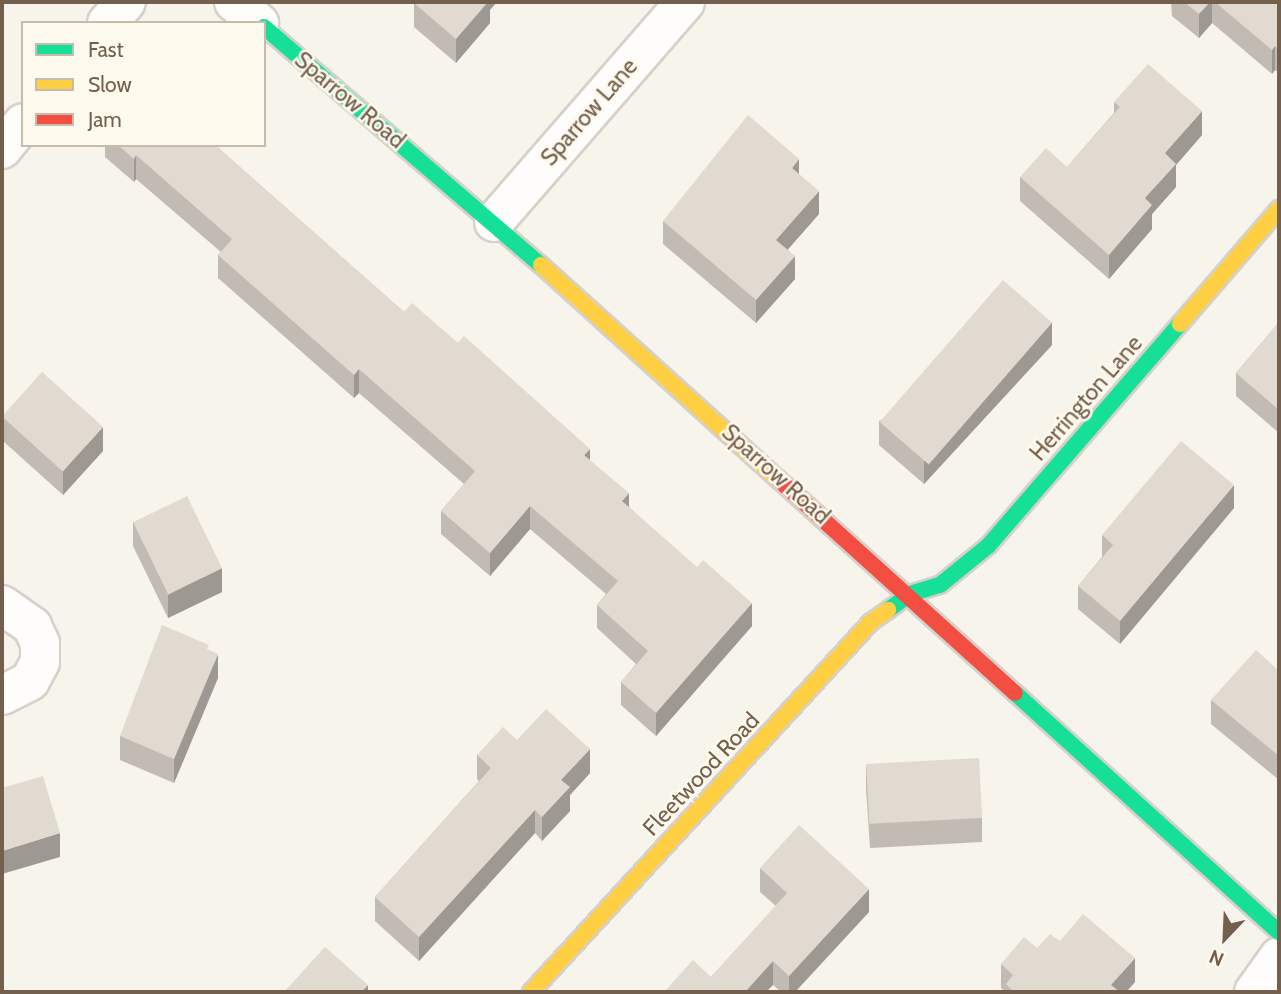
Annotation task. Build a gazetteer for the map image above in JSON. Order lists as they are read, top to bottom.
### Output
{
  "streets": {
    "street": [
      "Sparrow Road",
      "Sparrow Lane",
      "Herrington Lane",
      "Fleetwood Road"
    ]
  },
  "crossings": [
    ["Sparrow Road", "Sparrow Lane"],
    ["Sparrow Road", "Herrington Lane"],
    ["Sparrow Road", "Fleetwood Road"],
    ["Herrington Lane", "Fleetwood Road"]
  ],
  "legend": ["Fast", "Slow", "Jam"],
  "north": "bottom left"
}
